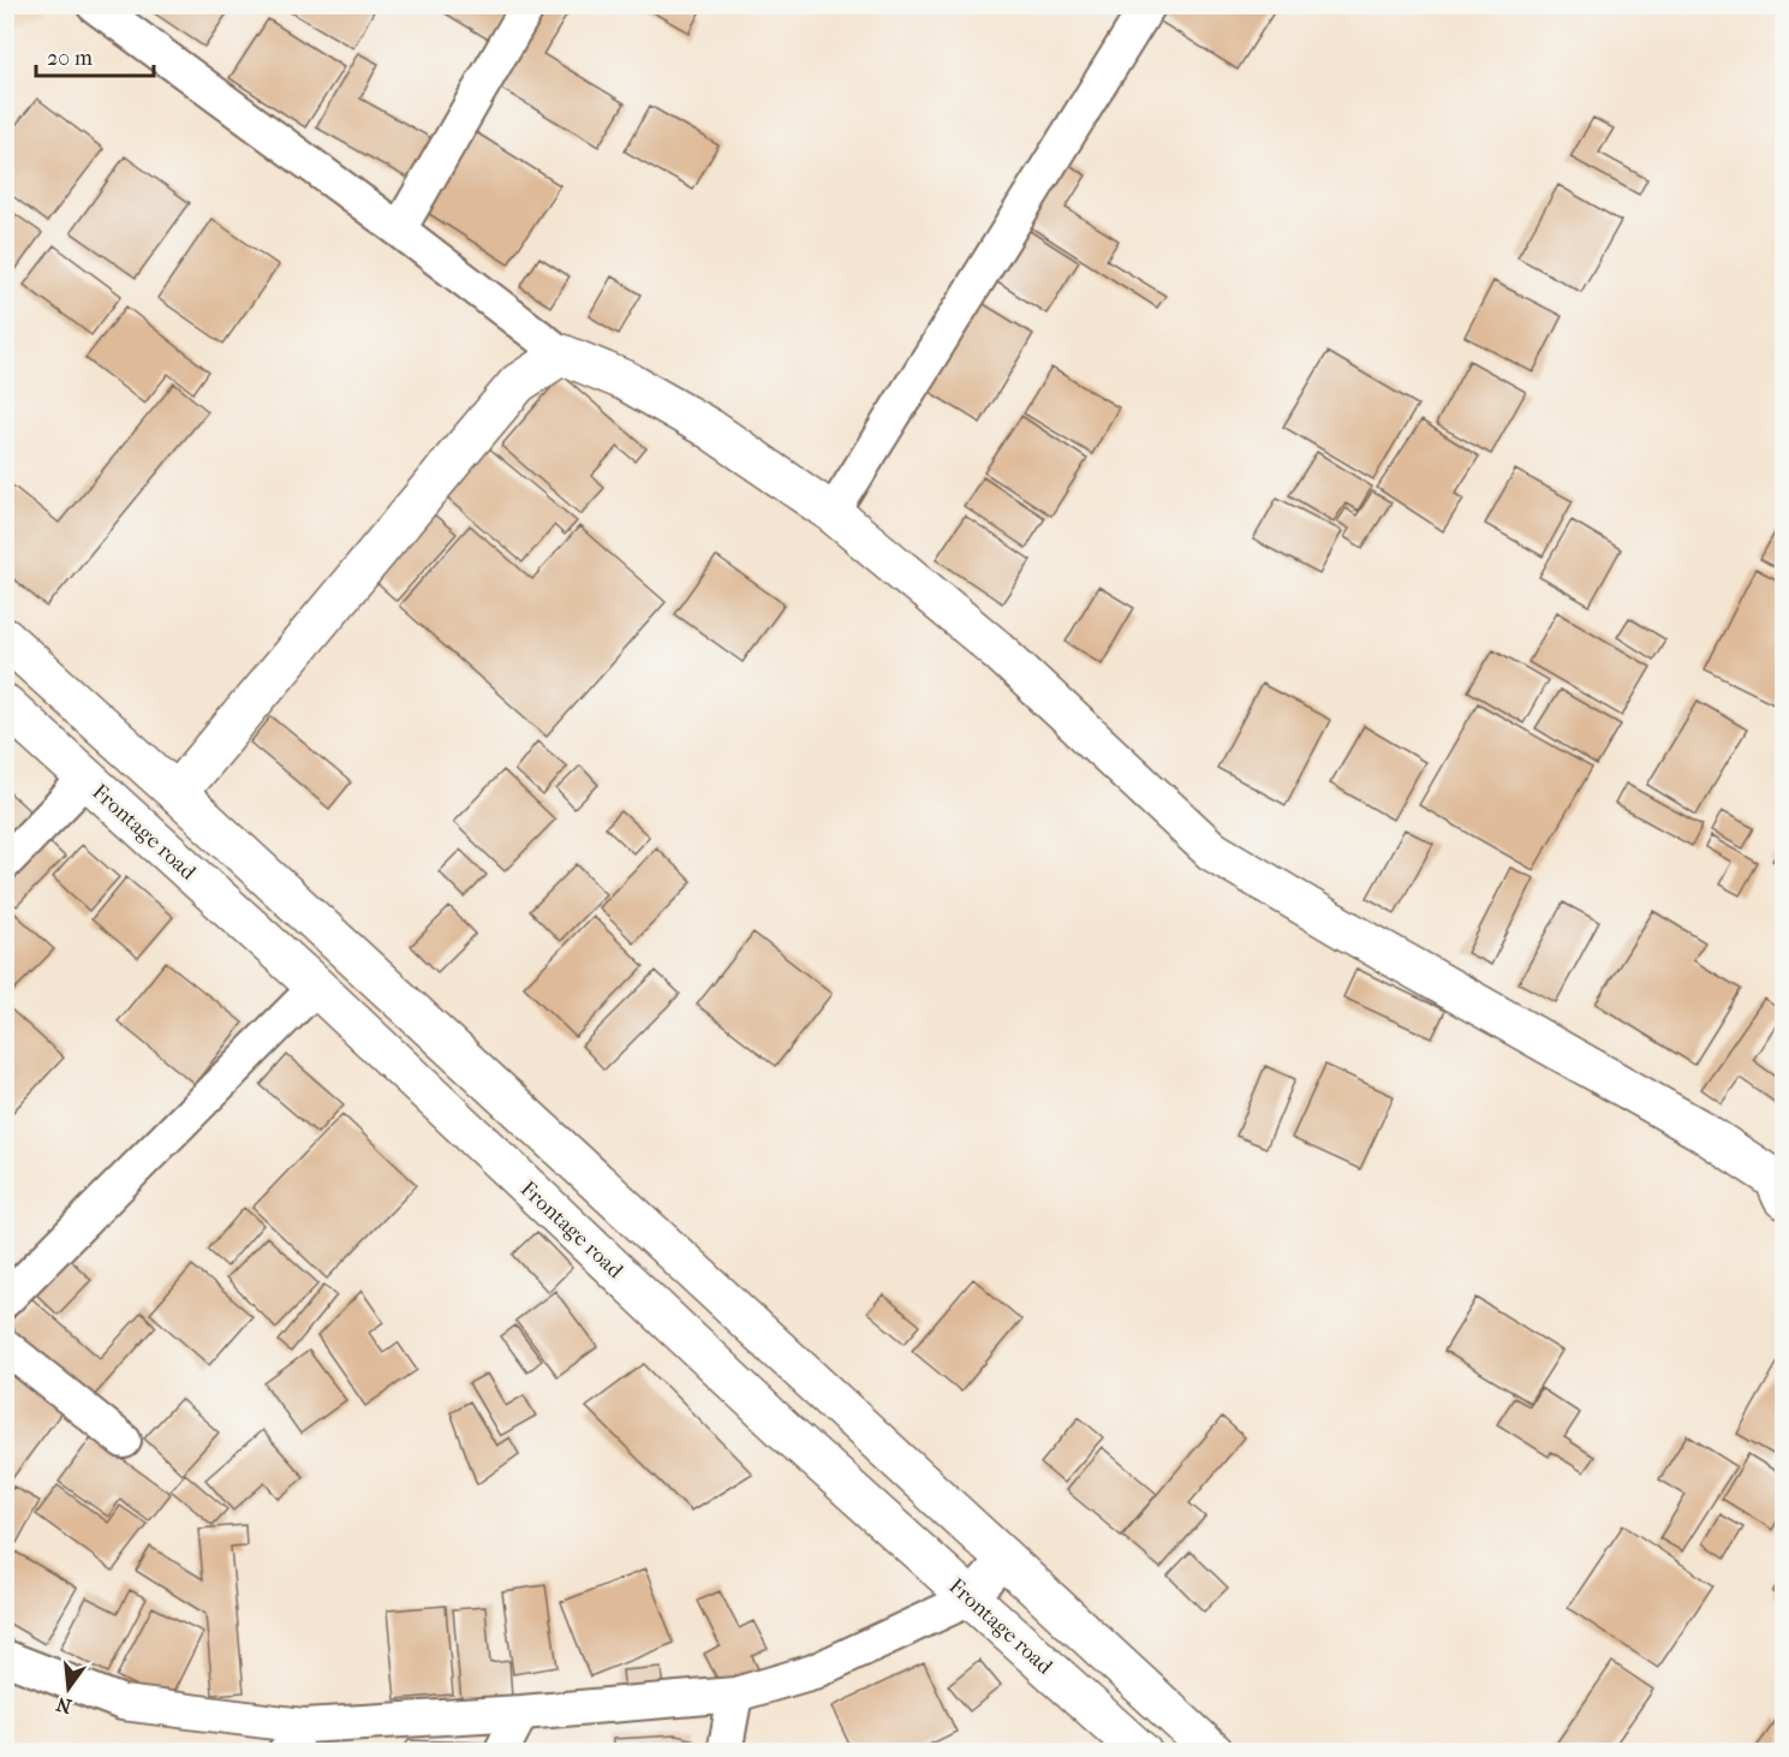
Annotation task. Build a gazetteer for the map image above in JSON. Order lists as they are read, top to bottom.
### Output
{
  "streets": {
    "main road": ["Frontage road"]
  },
  "scale_bar": "20 m",
  "north": "bottom"
}
